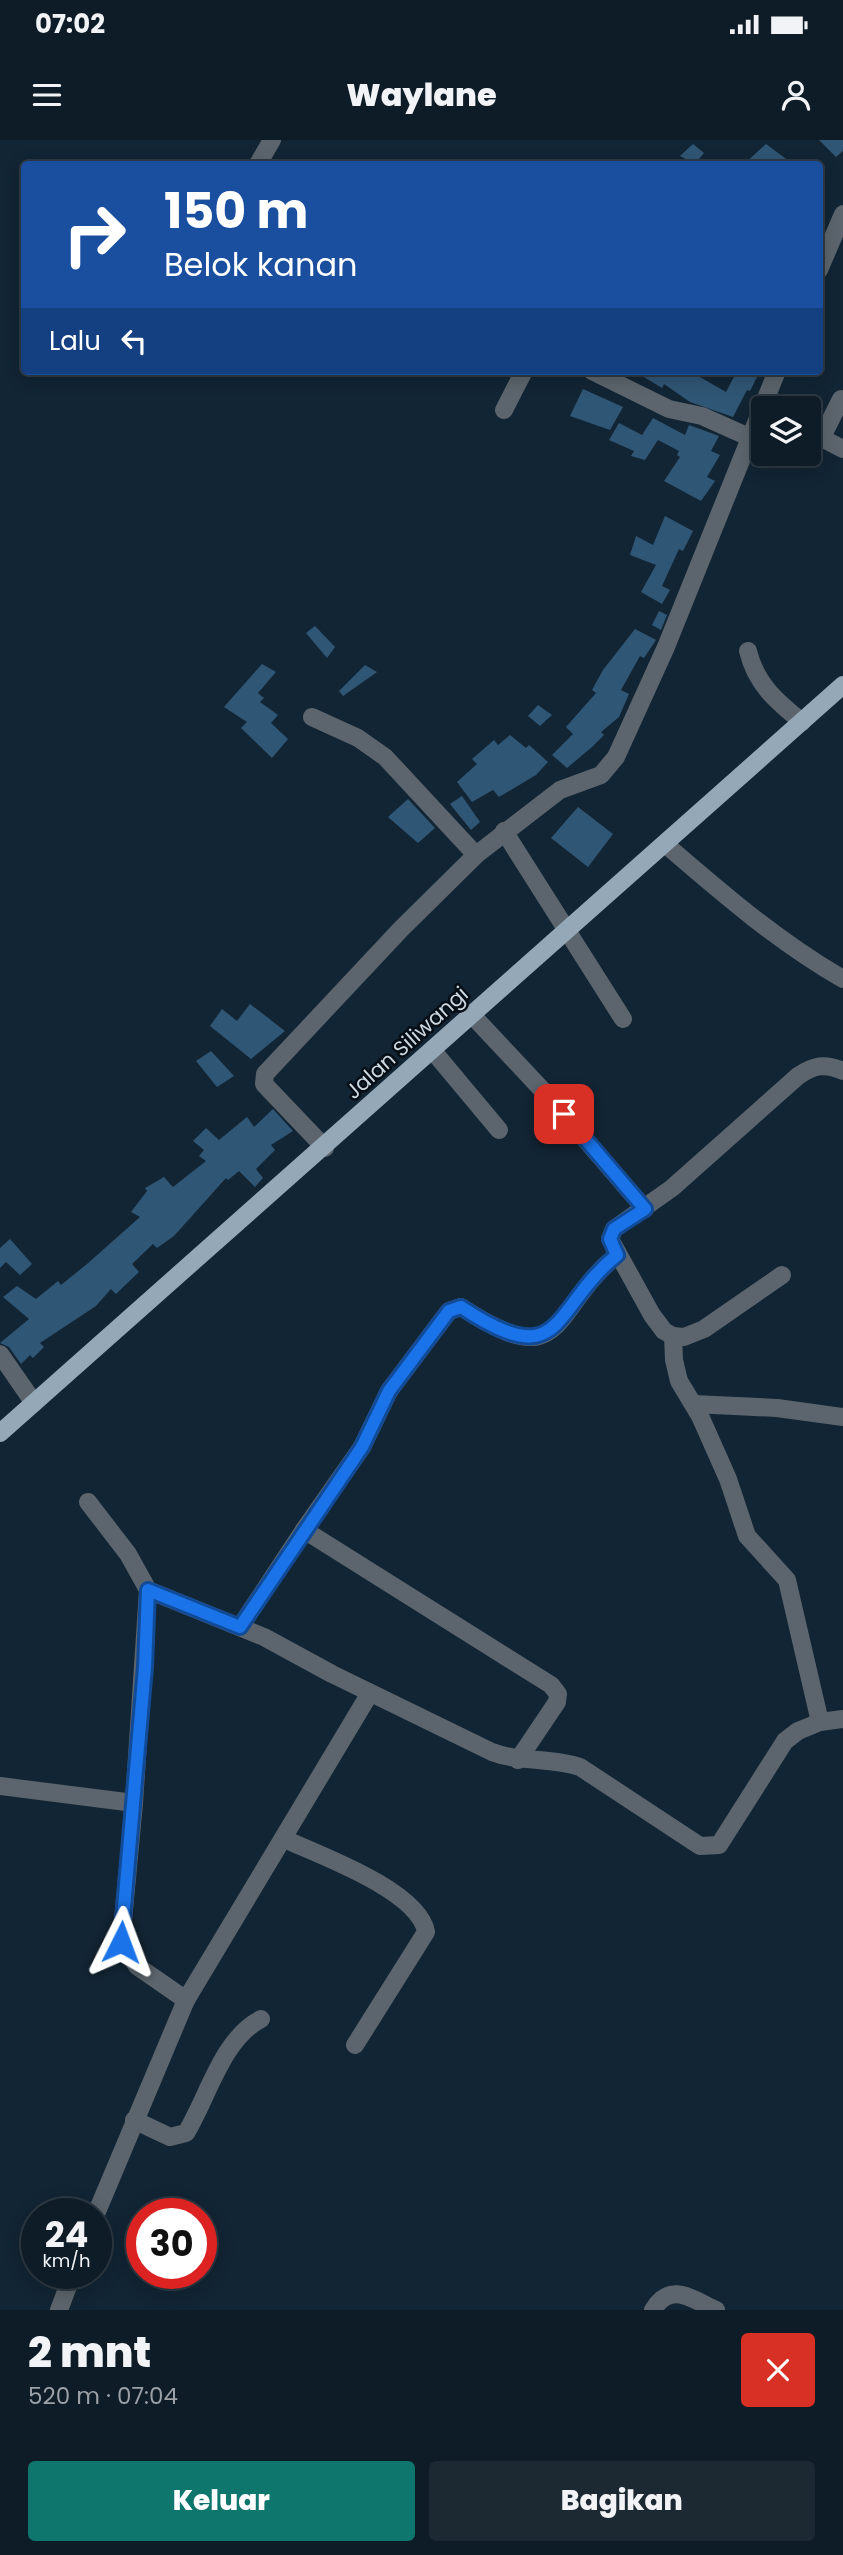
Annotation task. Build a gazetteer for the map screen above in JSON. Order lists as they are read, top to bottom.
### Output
{
  "streets": {
    "main road": ["Jalan Siliwangi"]
  },
  "page": {
    "status": "07:02",
    "header": "Waylane",
    "turn": ["150 m", "Belok kanan"],
    "then": "Lalu",
    "speed": "24 km/h",
    "limit": "30",
    "heading": ["2 mnt", "520 m · 07:04"],
    "buttons": ["Keluar", "Bagikan"]
  }
}
